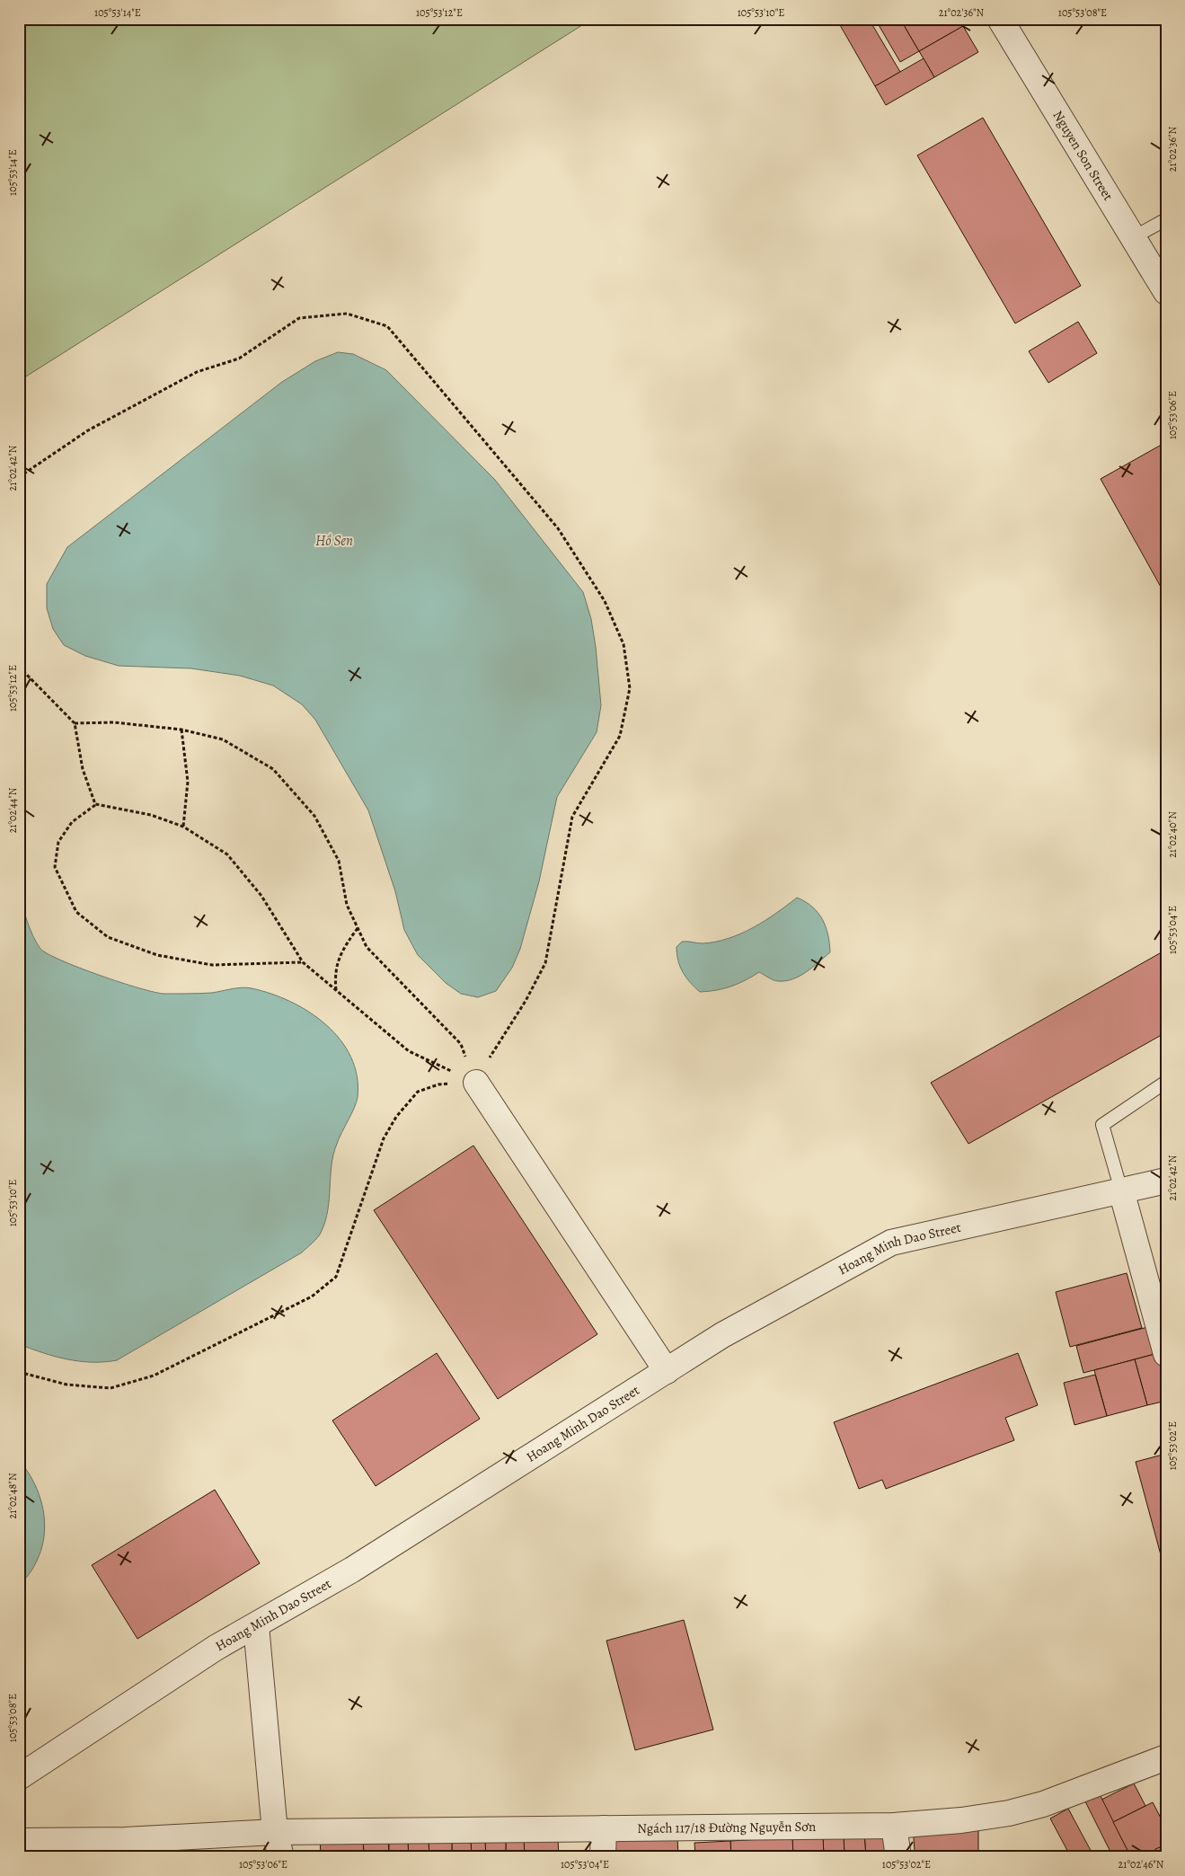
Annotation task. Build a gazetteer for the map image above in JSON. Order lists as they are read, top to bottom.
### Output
{
  "streets": {
    "street": ["Nguyen Son Street", "Hoang Minh Dao Street", "Ngách 117/18 Đường Nguyễn Sơn"]
  },
  "water": ["Hồ Sen"],
  "coordinates": [
    "105°53'14\"E",
    "105°53'12\"E",
    "105°53'10\"E",
    "21°02'36\"N",
    "105°53'08\"E",
    "105°53'06\"E",
    "21°02'42\"N",
    "21°02'44\"N",
    "21°02'40\"N",
    "105°53'04\"E",
    "105°53'02\"E",
    "21°02'48\"N",
    "21°02'46\"N"
  ]
}
